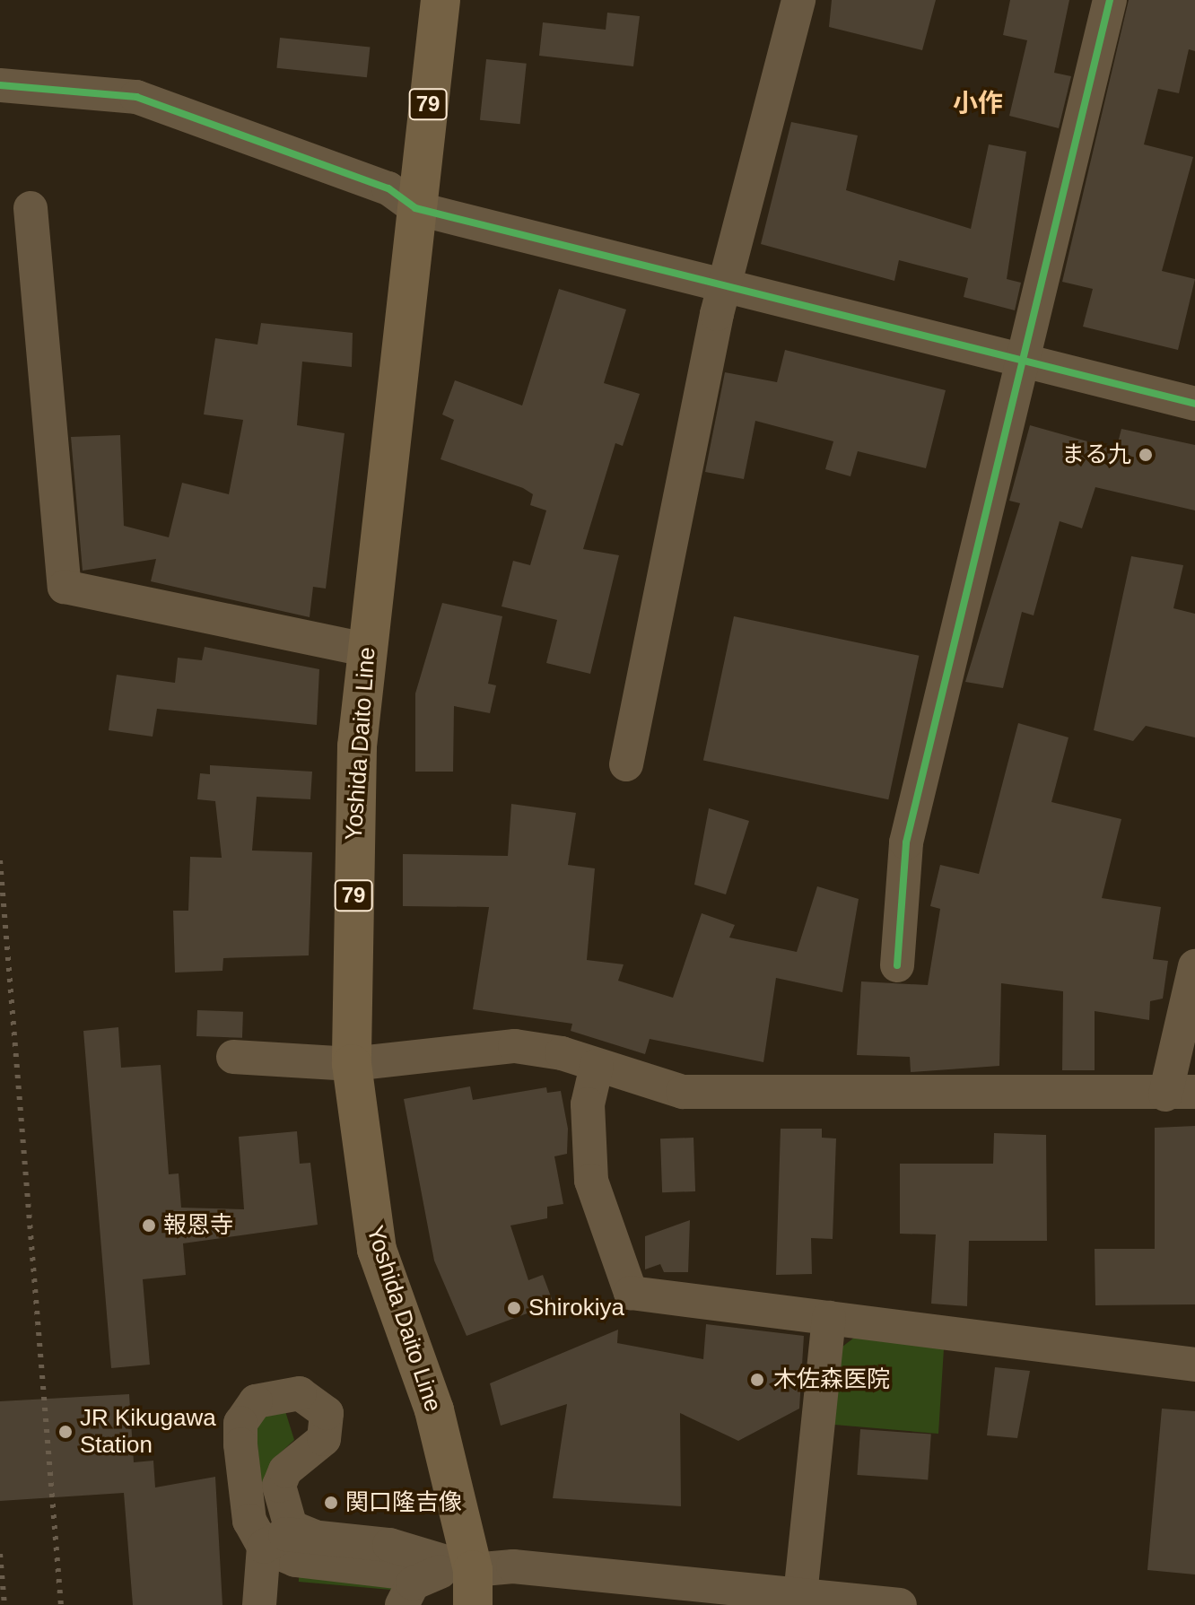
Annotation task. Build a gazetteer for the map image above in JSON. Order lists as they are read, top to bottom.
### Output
{
  "streets": {
    "main road": ["79", "Yoshida Daito Line"]
  },
  "districts": ["小作"],
  "places": [
    "まる九",
    "報恩寺",
    "Shirokiya",
    "木佐森医院",
    "JR Kikugawa Station",
    "関口隆吉像"
  ]
}
